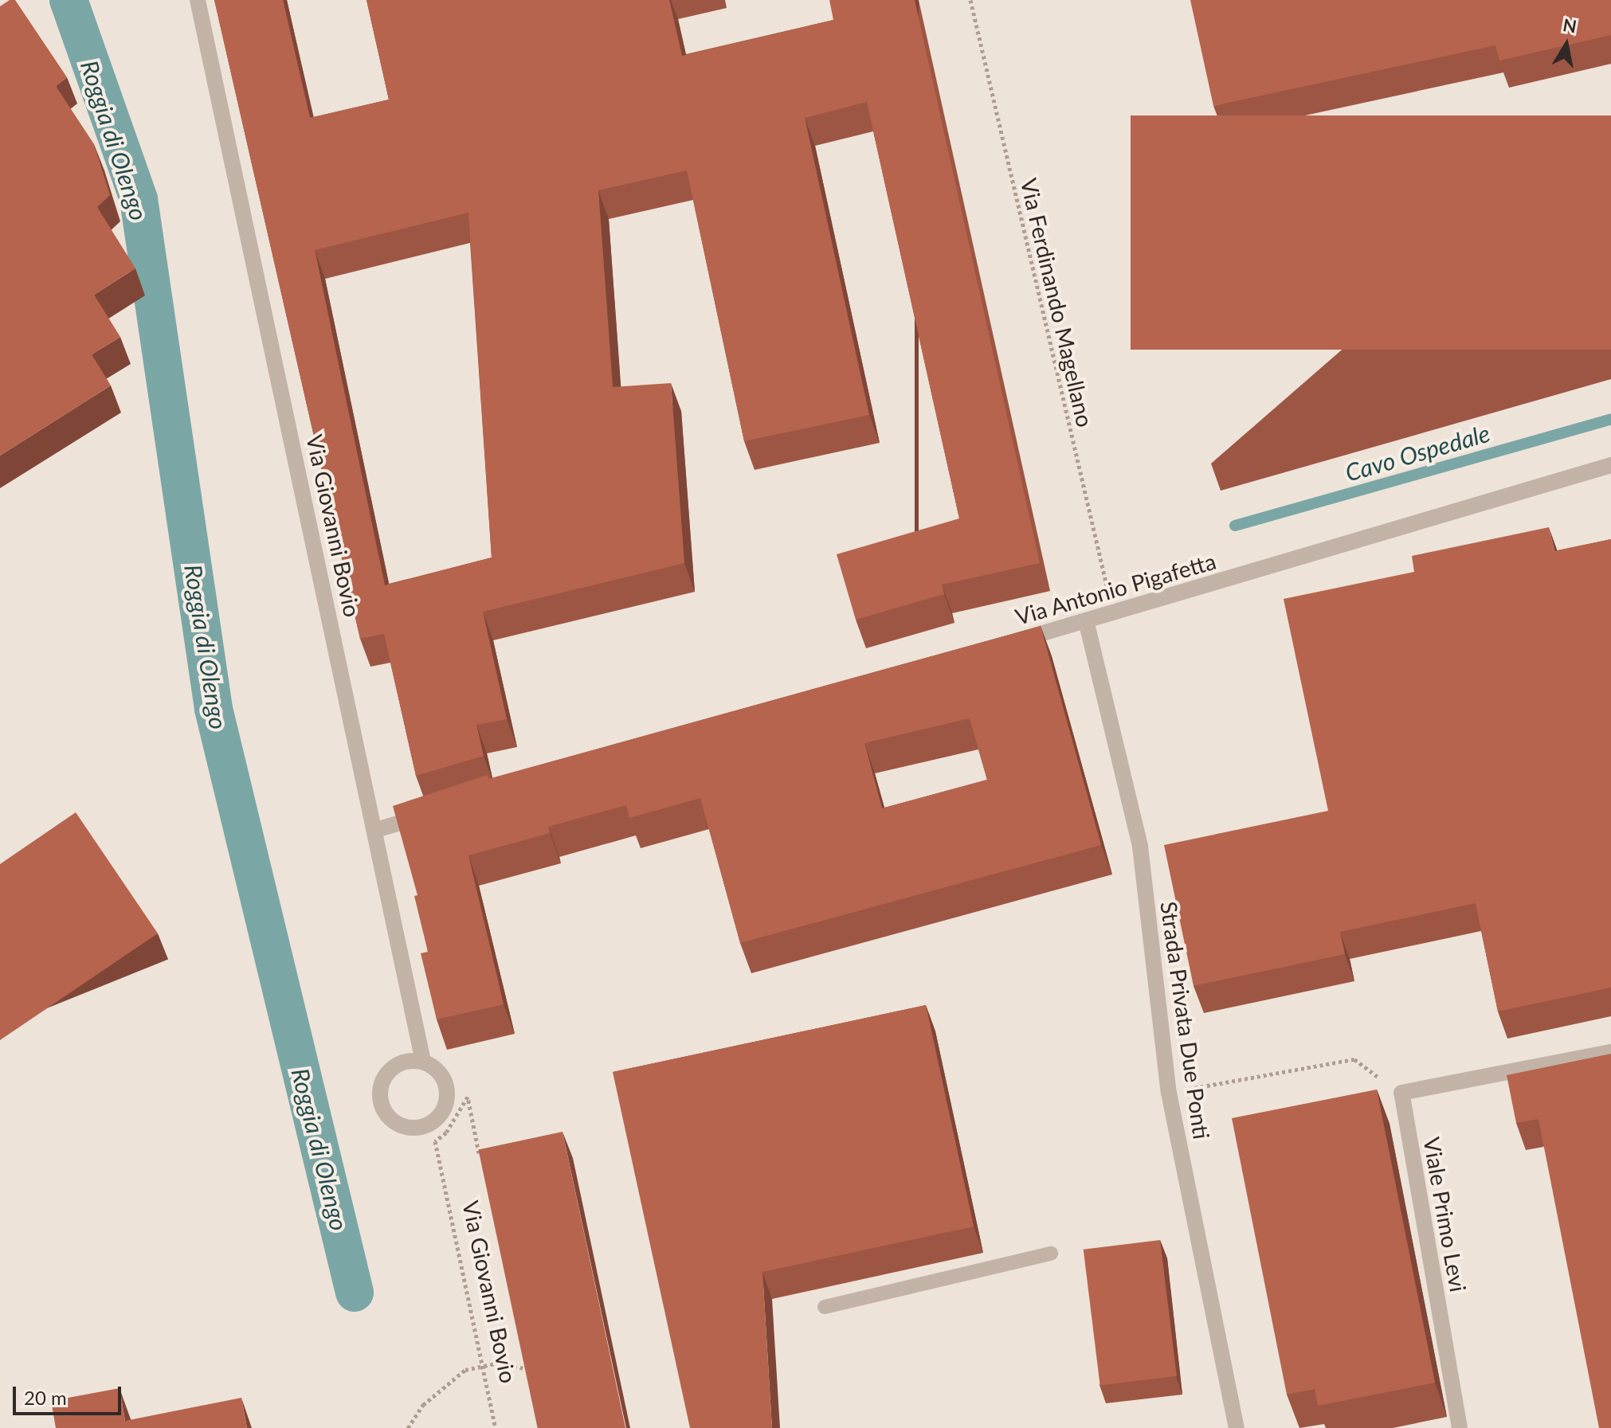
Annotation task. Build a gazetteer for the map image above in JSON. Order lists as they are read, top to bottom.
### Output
{
  "streets": {
    "street": [
      "Via Giovanni Bovio",
      "Via Antonio Pigafetta",
      "Strada Privata Due Ponti",
      "Viale Primo Levi"
    ],
    "path": ["Via Ferdinando Magellano"]
  },
  "crossings": [
    ["Via Ferdinando Magellano", "Via Antonio Pigafetta"],
    ["Via Antonio Pigafetta", "Strada Privata Due Ponti"]
  ],
  "water": ["Roggia di Olengo", "Cavo Ospedale"],
  "scale_bar": "20 m",
  "north": "top"
}
